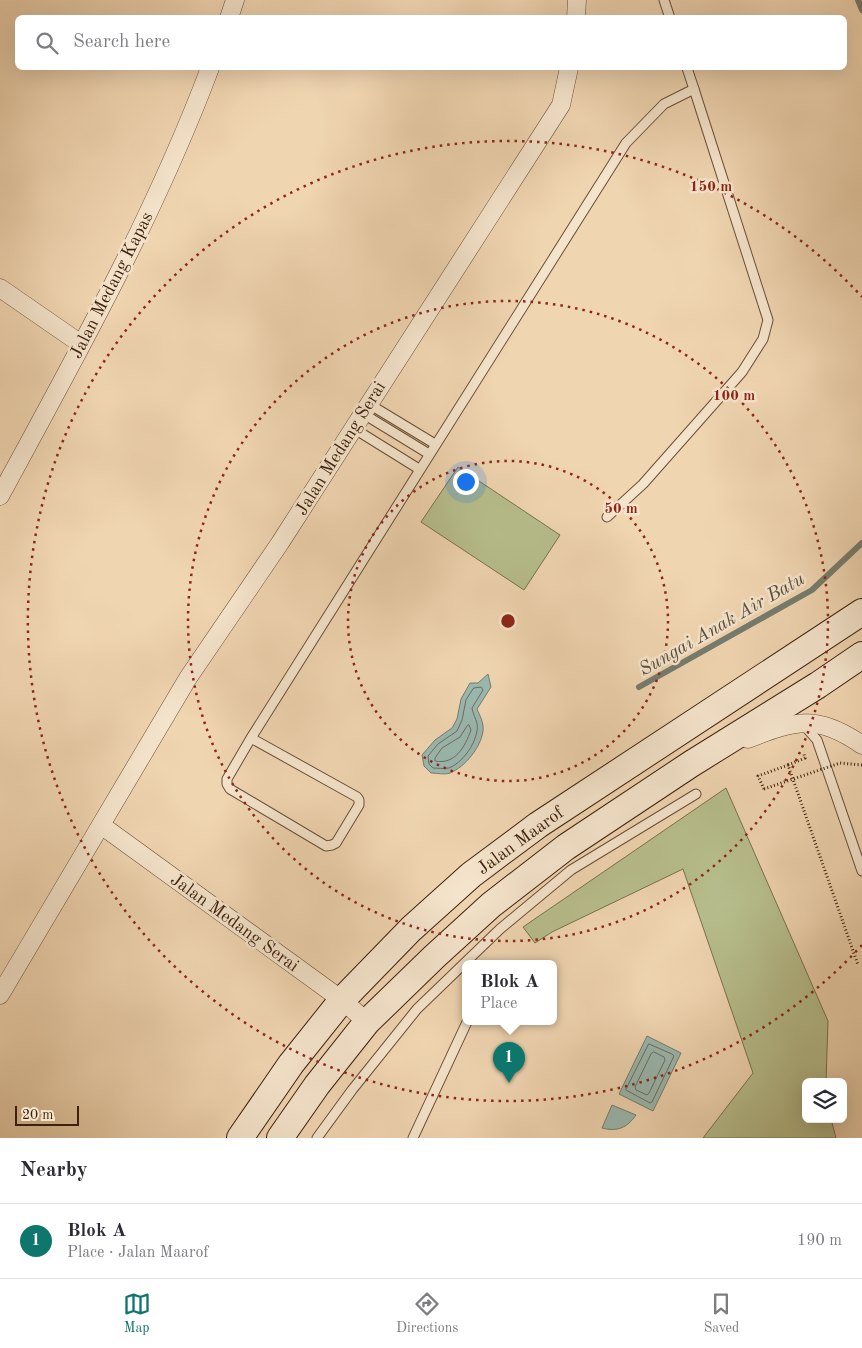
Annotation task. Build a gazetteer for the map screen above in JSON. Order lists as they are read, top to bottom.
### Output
{
  "streets": {
    "main road": ["Jalan Maarof"],
    "street": ["Jalan Medang Kapas", "Jalan Medang Serai"]
  },
  "crossings": [
    ["Jalan Medang Serai", "Jalan Maarof"]
  ],
  "water": ["Sungai Anak Air Batu"],
  "scale_bar": "20 m",
  "page": {
    "search": "Search here",
    "popup": ["Blok A", "Place"],
    "pins": "1",
    "scale": "20 m",
    "heading": "Nearby",
    "list": [
      {
        "mark": "1",
        "name": "Blok A",
        "note": "Place · Jalan Maarof",
        "value": "190 m"
      }
    ],
    "nav": ["Map", "Directions", "Saved"]
  },
  "rings": ["150 m", "100 m", "50 m"]
}
